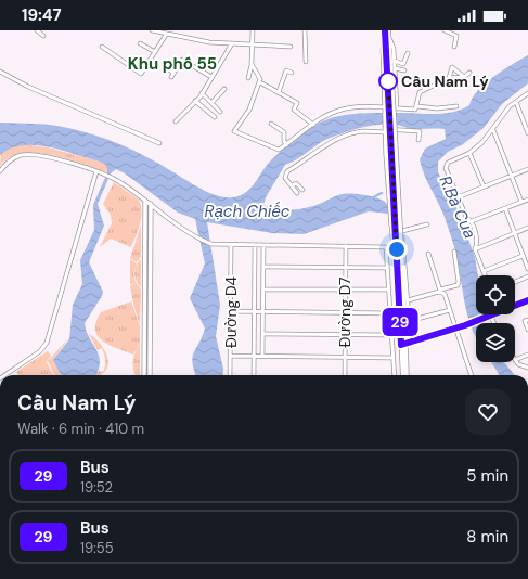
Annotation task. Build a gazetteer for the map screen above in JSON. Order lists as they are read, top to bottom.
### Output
{
  "streets": {
    "street": ["Đường D4", "Đường D7"]
  },
  "districts": ["Khu phố 55"],
  "water": ["R.Bà Cua", "Rạch Chiếc"],
  "places": ["Cầu Nam Lý"],
  "lines": ["bus line 29"],
  "page": {
    "status": "19:47",
    "on_map": "29",
    "heading": ["Cầu Nam Lý", "Walk · 6 min · 410 m"],
    "list": [
      {
        "mark": "29",
        "name": "Bus",
        "note": "19:52",
        "value": "5 min"
      },
      {
        "mark": "29",
        "name": "Bus",
        "note": "19:55",
        "value": "8 min"
      }
    ]
  }
}
